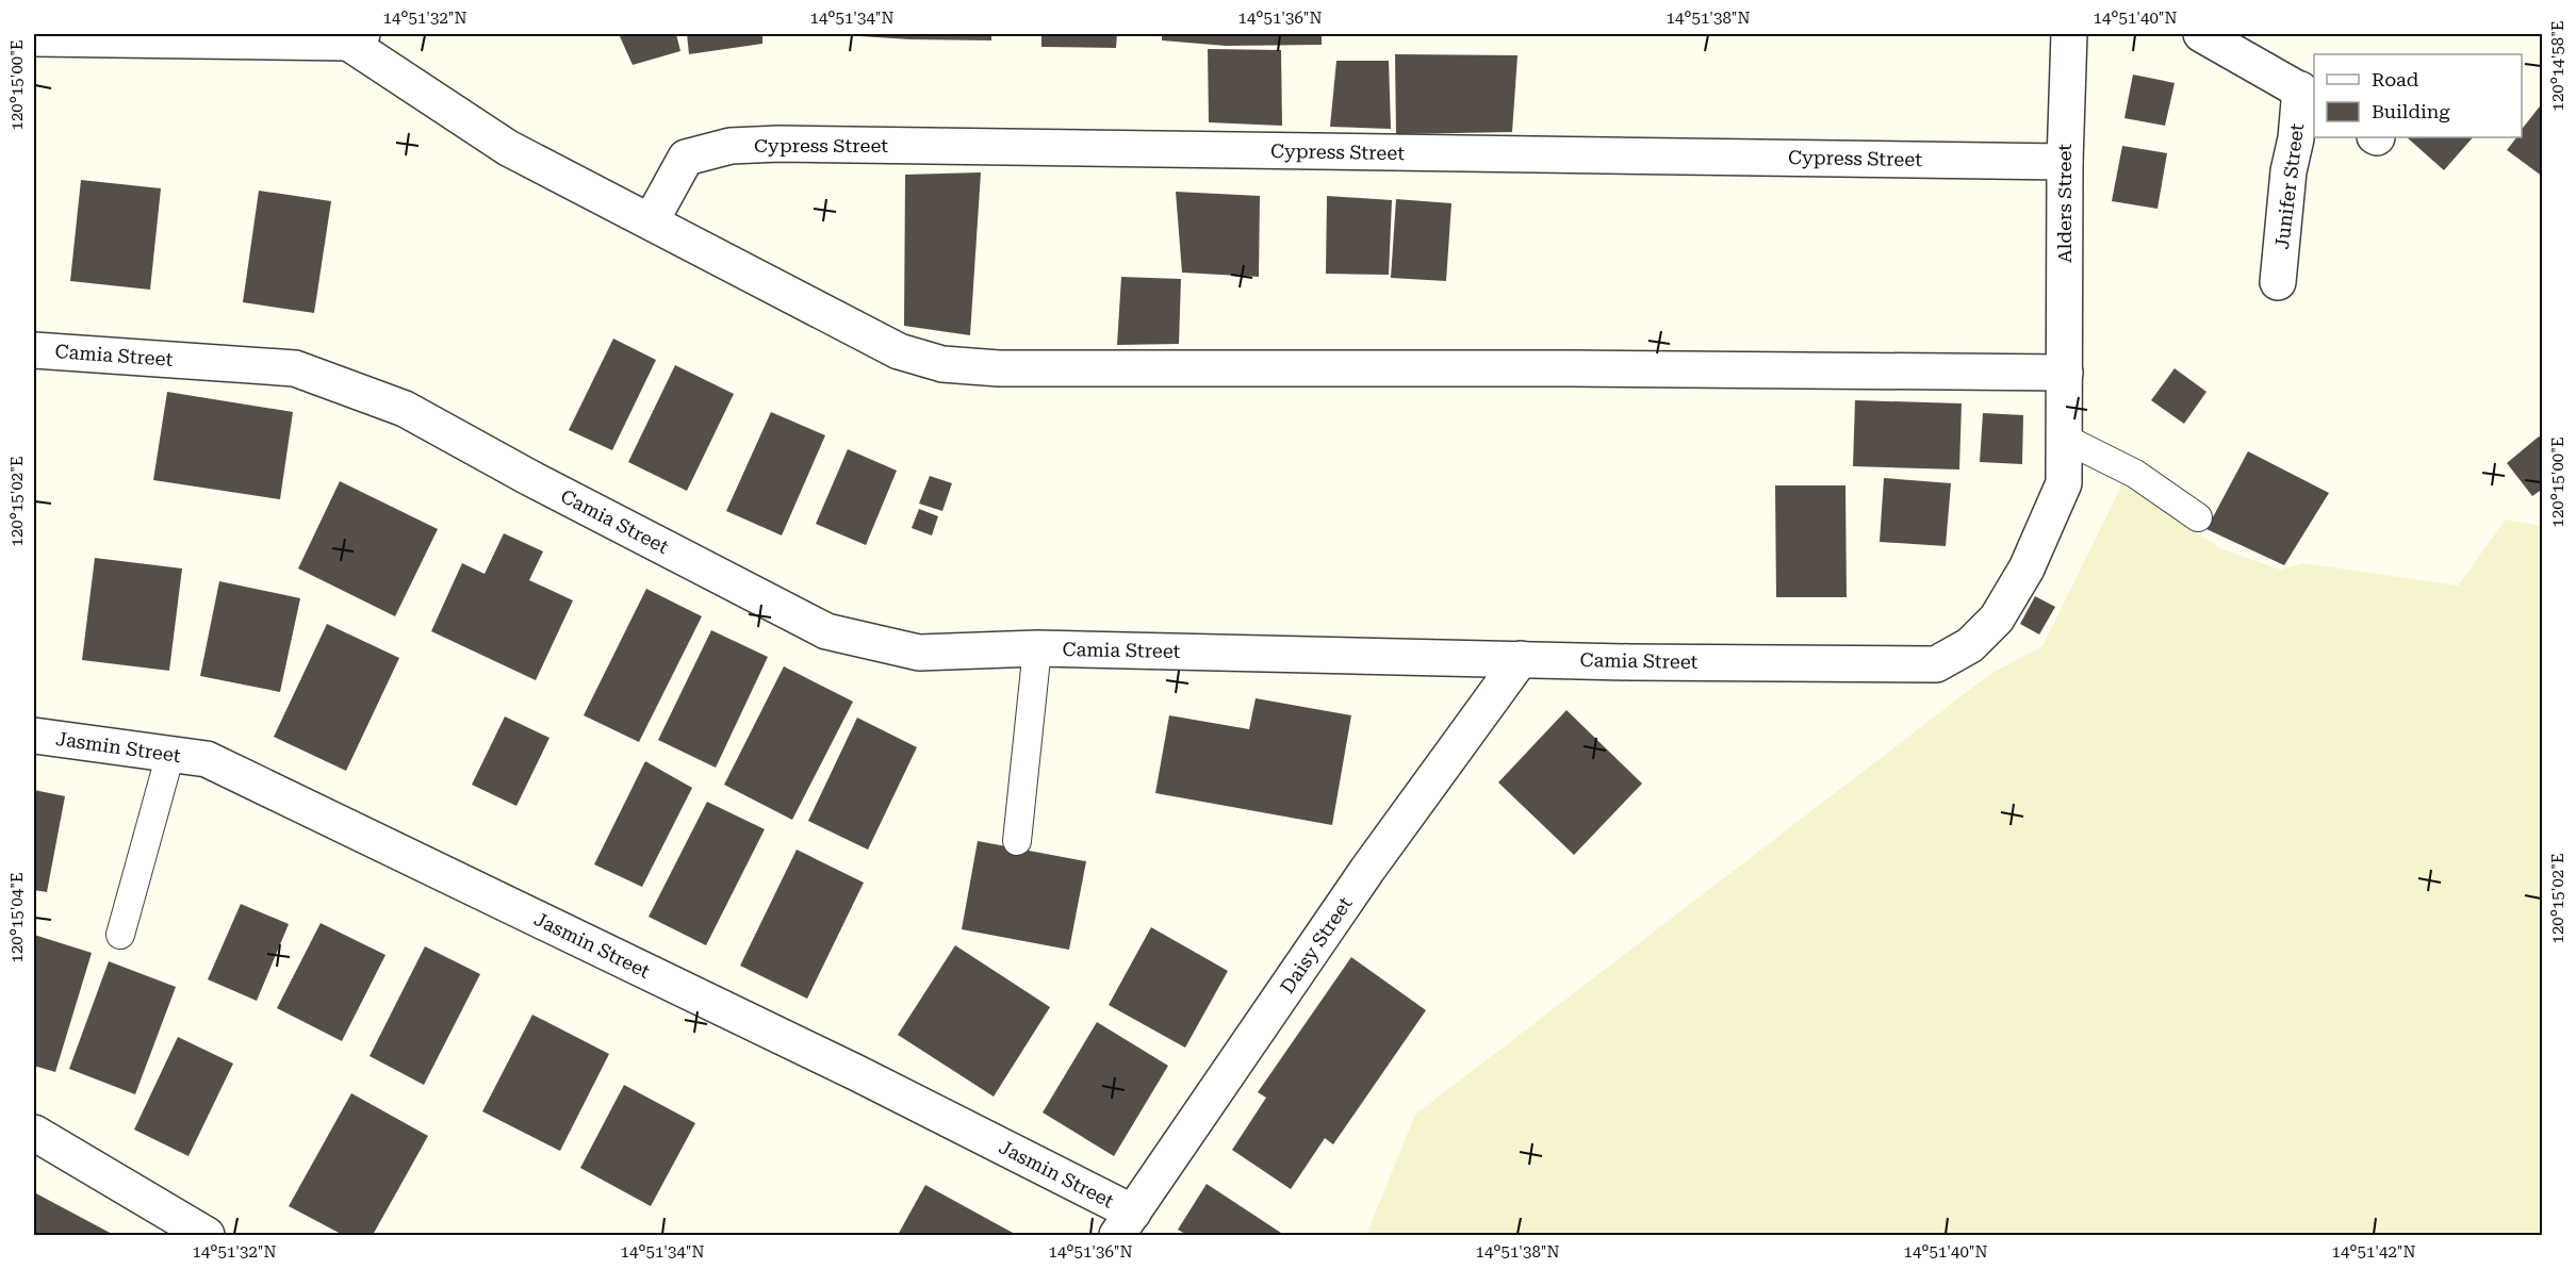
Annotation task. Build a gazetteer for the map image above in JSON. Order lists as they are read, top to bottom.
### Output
{
  "streets": {
    "street": [
      "Cypress Street",
      "Junifer Street",
      "Alders Street",
      "Camia Street",
      "Jasmin Street",
      "Daisy Street"
    ]
  },
  "crossings": [
    ["Cypress Street", "Alders Street"],
    ["Alders Street", "Camia Street"],
    ["Camia Street", "Daisy Street"],
    ["Jasmin Street", "Daisy Street"]
  ],
  "legend": ["Road", "Building"],
  "coordinates": [
    "14°51'32\"N",
    "14°51'34\"N",
    "14°51'36\"N",
    "14°51'38\"N",
    "14°51'40\"N",
    "120°14'58\"E",
    "120°15'00\"E",
    "120°15'02\"E",
    "120°15'04\"E",
    "14°51'42\"N"
  ]
}
